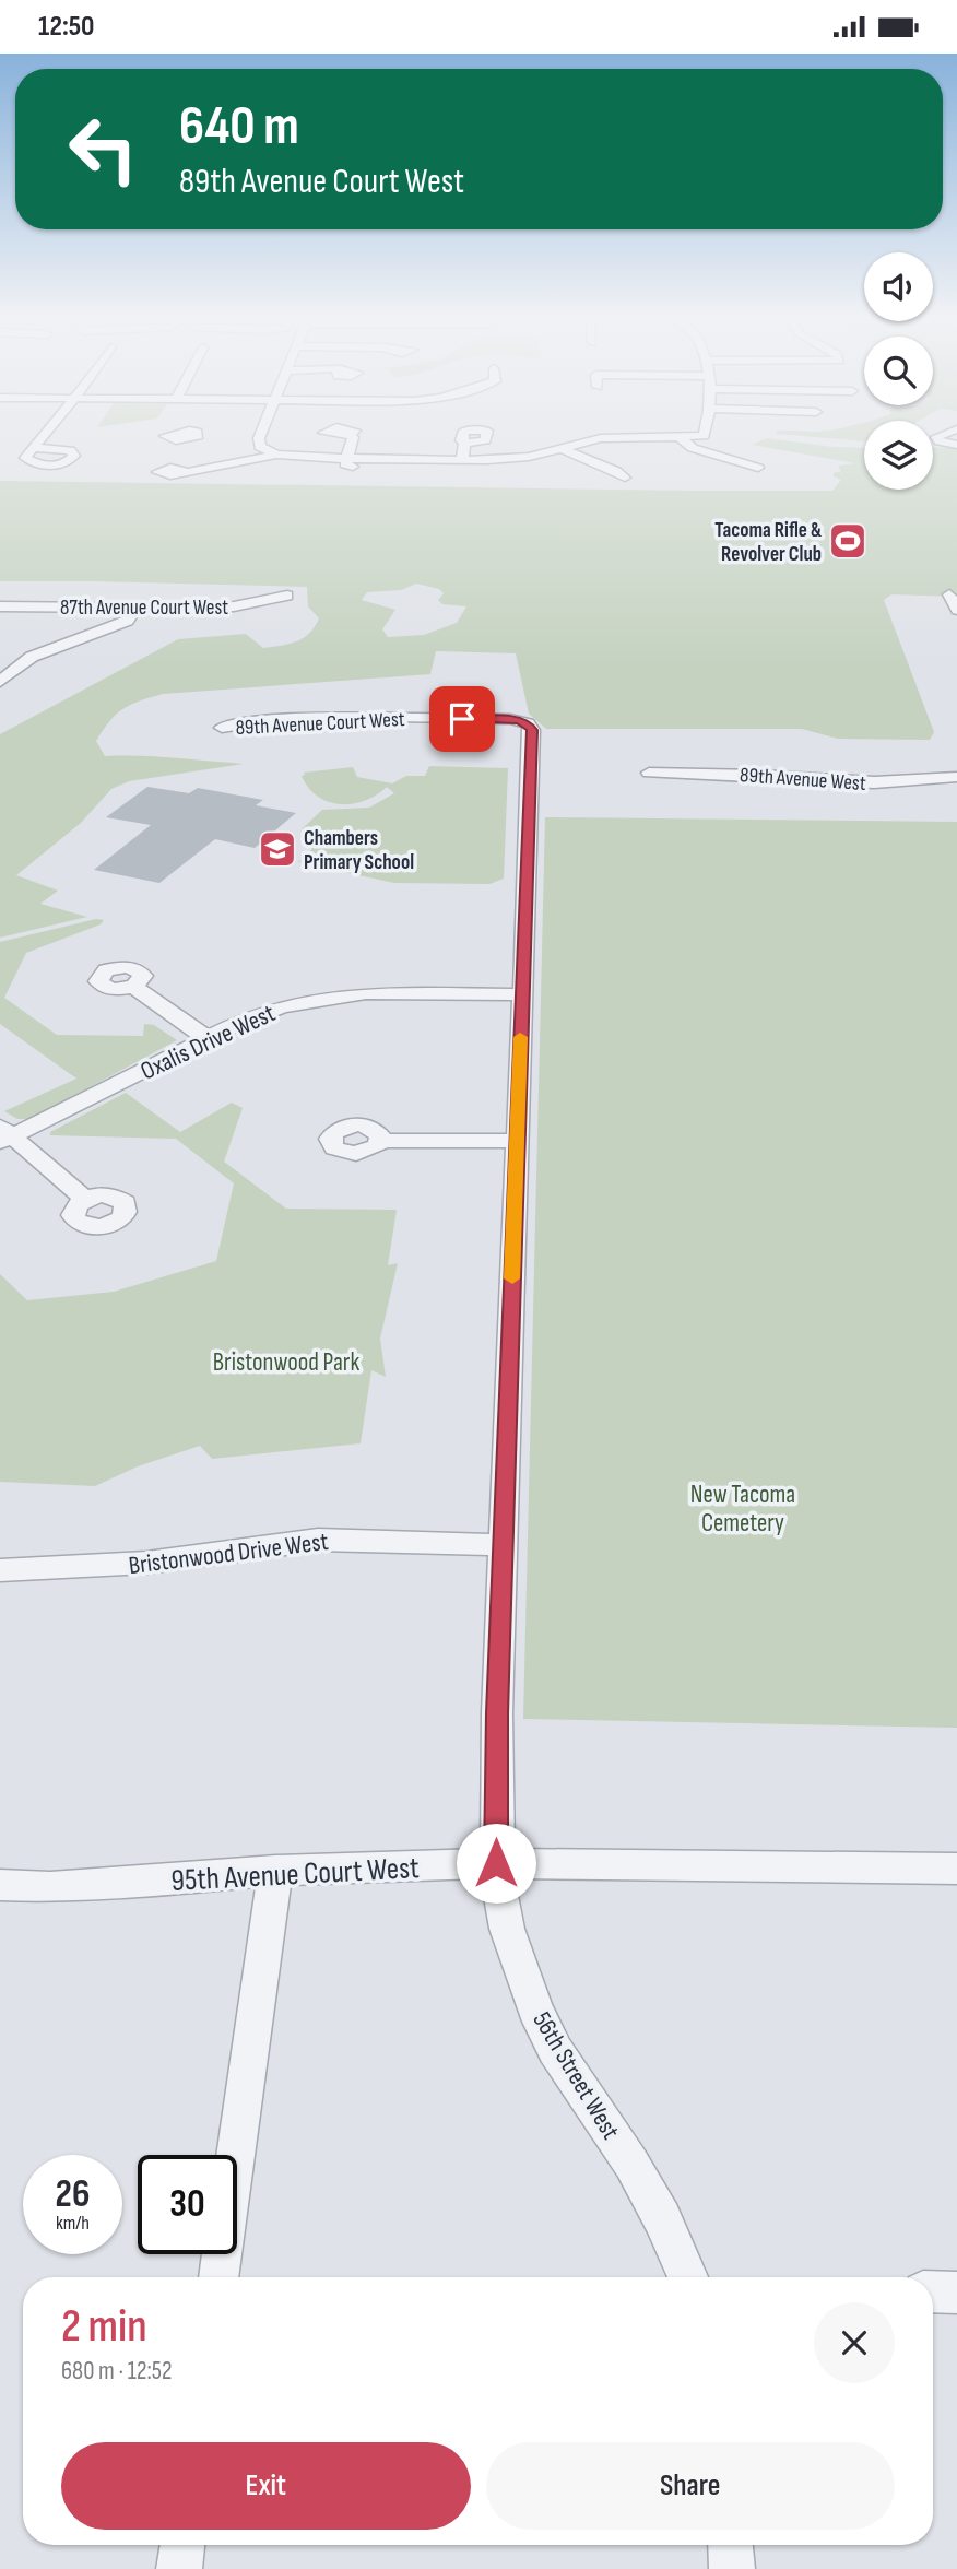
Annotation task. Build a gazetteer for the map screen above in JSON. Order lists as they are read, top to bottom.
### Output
{
  "streets": {
    "street": [
      "87th Avenue Court West",
      "89th Avenue Court West",
      "89th Avenue West",
      "Oxalis Drive West",
      "Bristonwood Drive West",
      "95th Avenue Court West",
      "56th Street West"
    ]
  },
  "crossings": [
    ["89th Avenue Court West", "56th Street West"],
    ["Oxalis Drive West", "56th Street West"],
    ["Bristonwood Drive West", "56th Street West"],
    ["95th Avenue Court West", "56th Street West"]
  ],
  "parks": ["Bristonwood Park", "New Tacoma Cemetery"],
  "places": {
    "sports": ["Tacoma Rifle & Revolver Club"],
    "school or university": ["Chambers Primary School"]
  },
  "page": {
    "status": "12:50",
    "turn": ["640 m", "89th Avenue Court West"],
    "speed": "26 km/h",
    "limit": "30",
    "heading": ["2 min", "680 m · 12:52"],
    "buttons": ["Exit", "Share"]
  }
}
